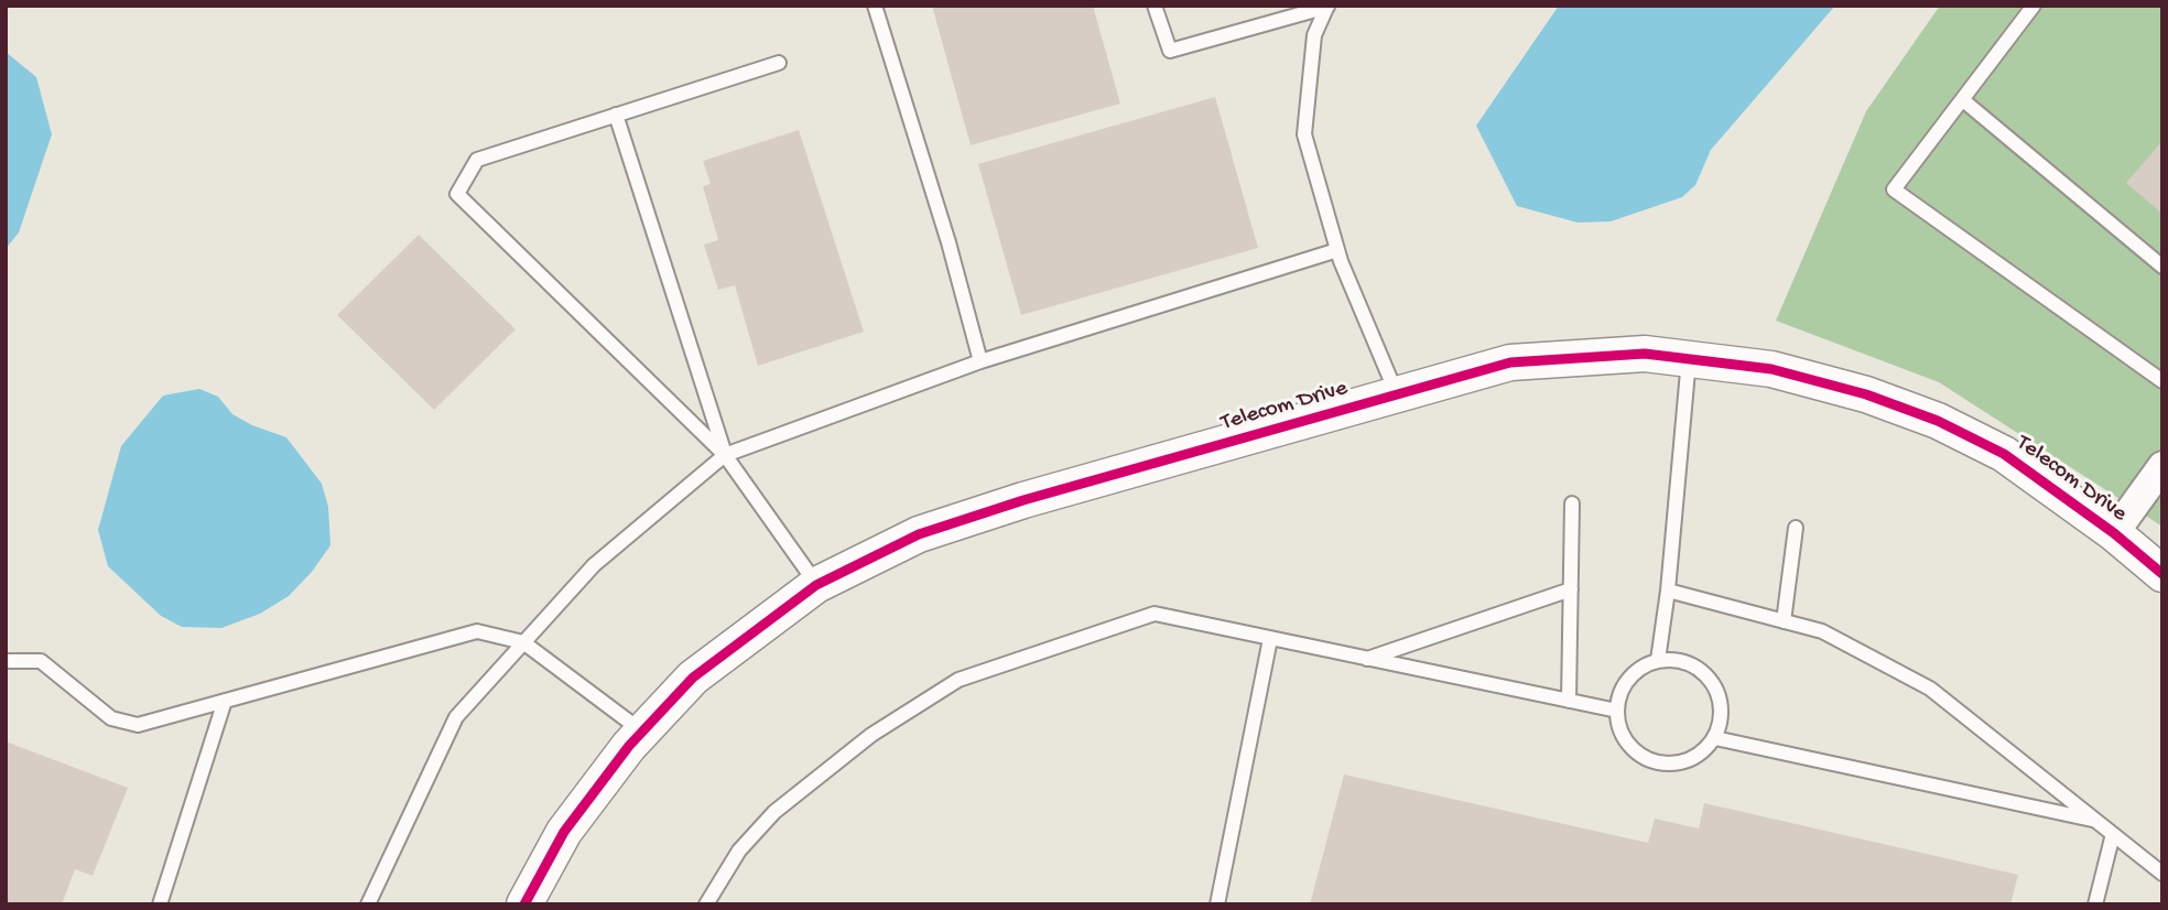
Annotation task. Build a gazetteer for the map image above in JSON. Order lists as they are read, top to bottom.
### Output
{
  "streets": {
    "street": ["Telecom Drive"]
  }
}
